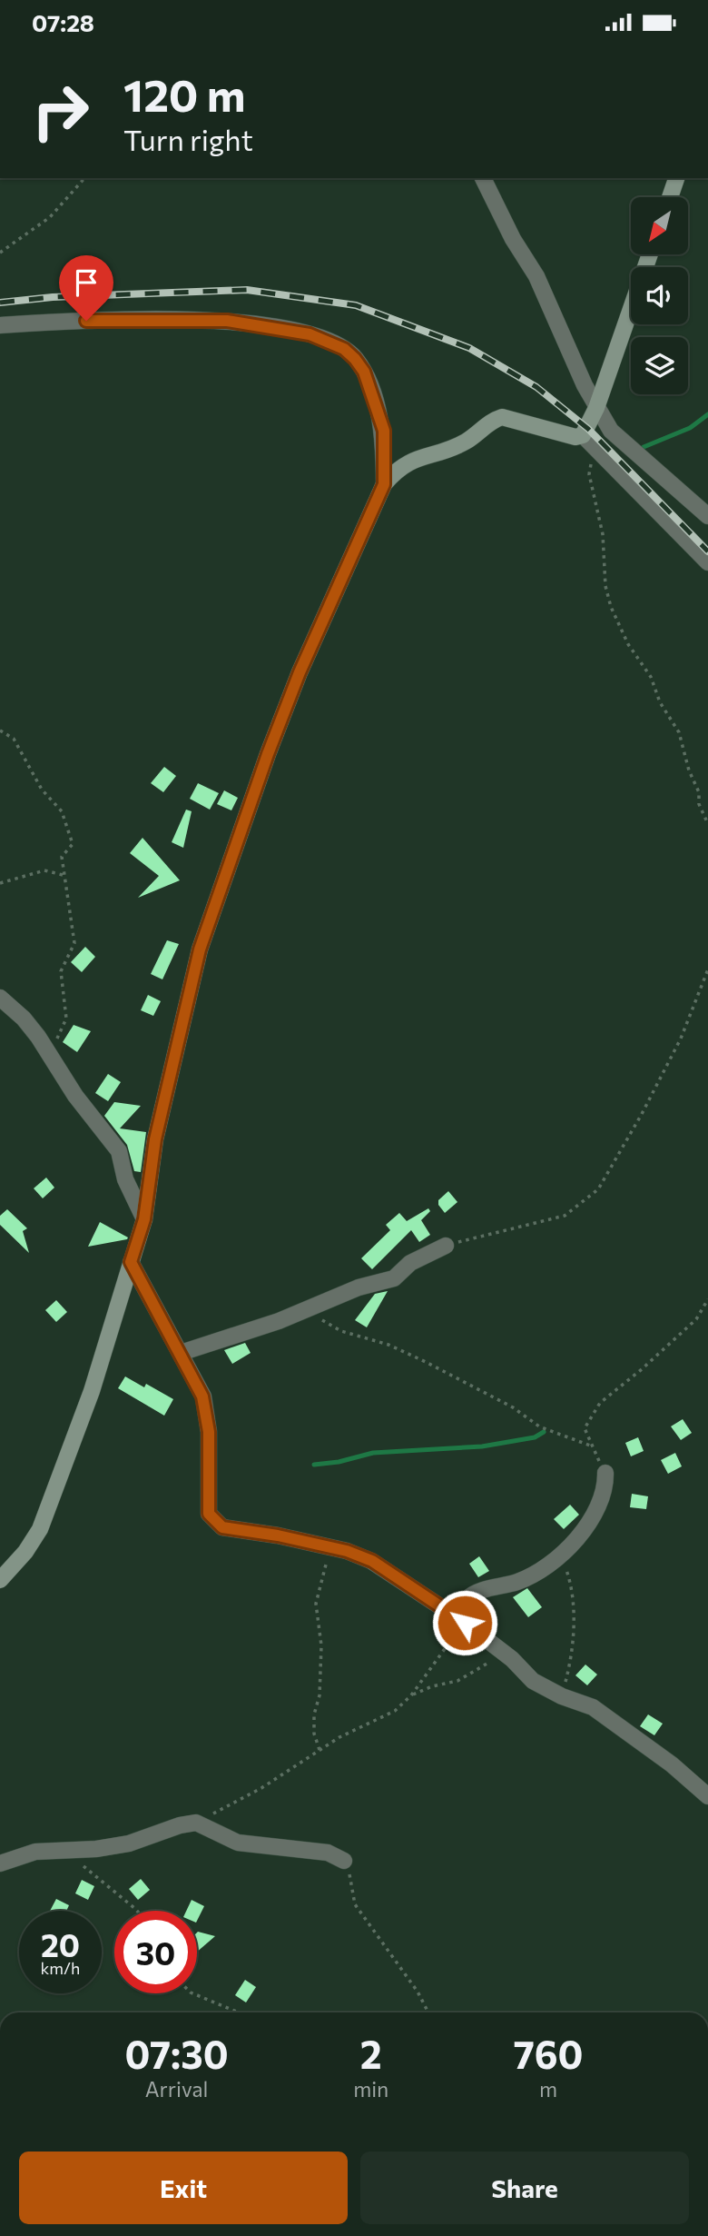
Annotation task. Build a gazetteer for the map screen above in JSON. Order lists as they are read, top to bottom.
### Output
{
  "north": "bottom left",
  "page": {
    "status": "07:28",
    "turn": ["120 m", "Turn right"],
    "speed": "20 km/h",
    "limit": "30",
    "eta": [
      "07:30",
      "Arrival",
      "2",
      "min",
      "760",
      "m"
    ],
    "buttons": ["Exit", "Share"]
  }
}
